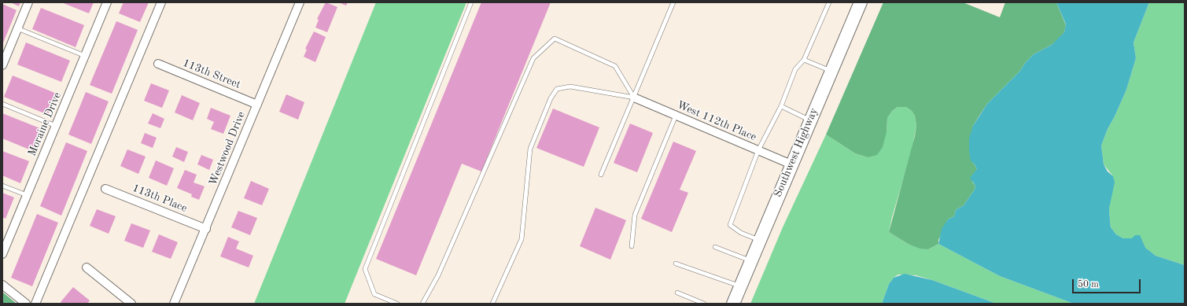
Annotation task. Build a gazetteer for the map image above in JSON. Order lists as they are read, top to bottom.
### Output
{
  "streets": {
    "main road": ["Southwest Highway"],
    "street": [
      "113th Street",
      "West 112th Place",
      "Moraine Drive",
      "Westwood Drive",
      "113th Place"
    ]
  },
  "crossings": [
    ["113th Street", "Westwood Drive"],
    ["West 112th Place", "Southwest Highway"],
    ["Westwood Drive", "113th Place"]
  ],
  "scale_bar": "50 m"
}
